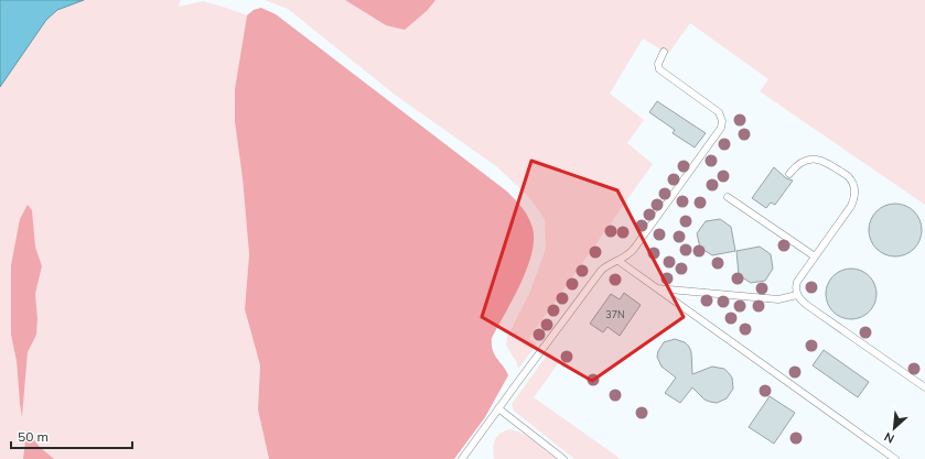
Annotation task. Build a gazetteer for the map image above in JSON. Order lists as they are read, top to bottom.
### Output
{
  "house_numbers": ["37N"],
  "scale_bar": "50 m",
  "north": "bottom left"
}
